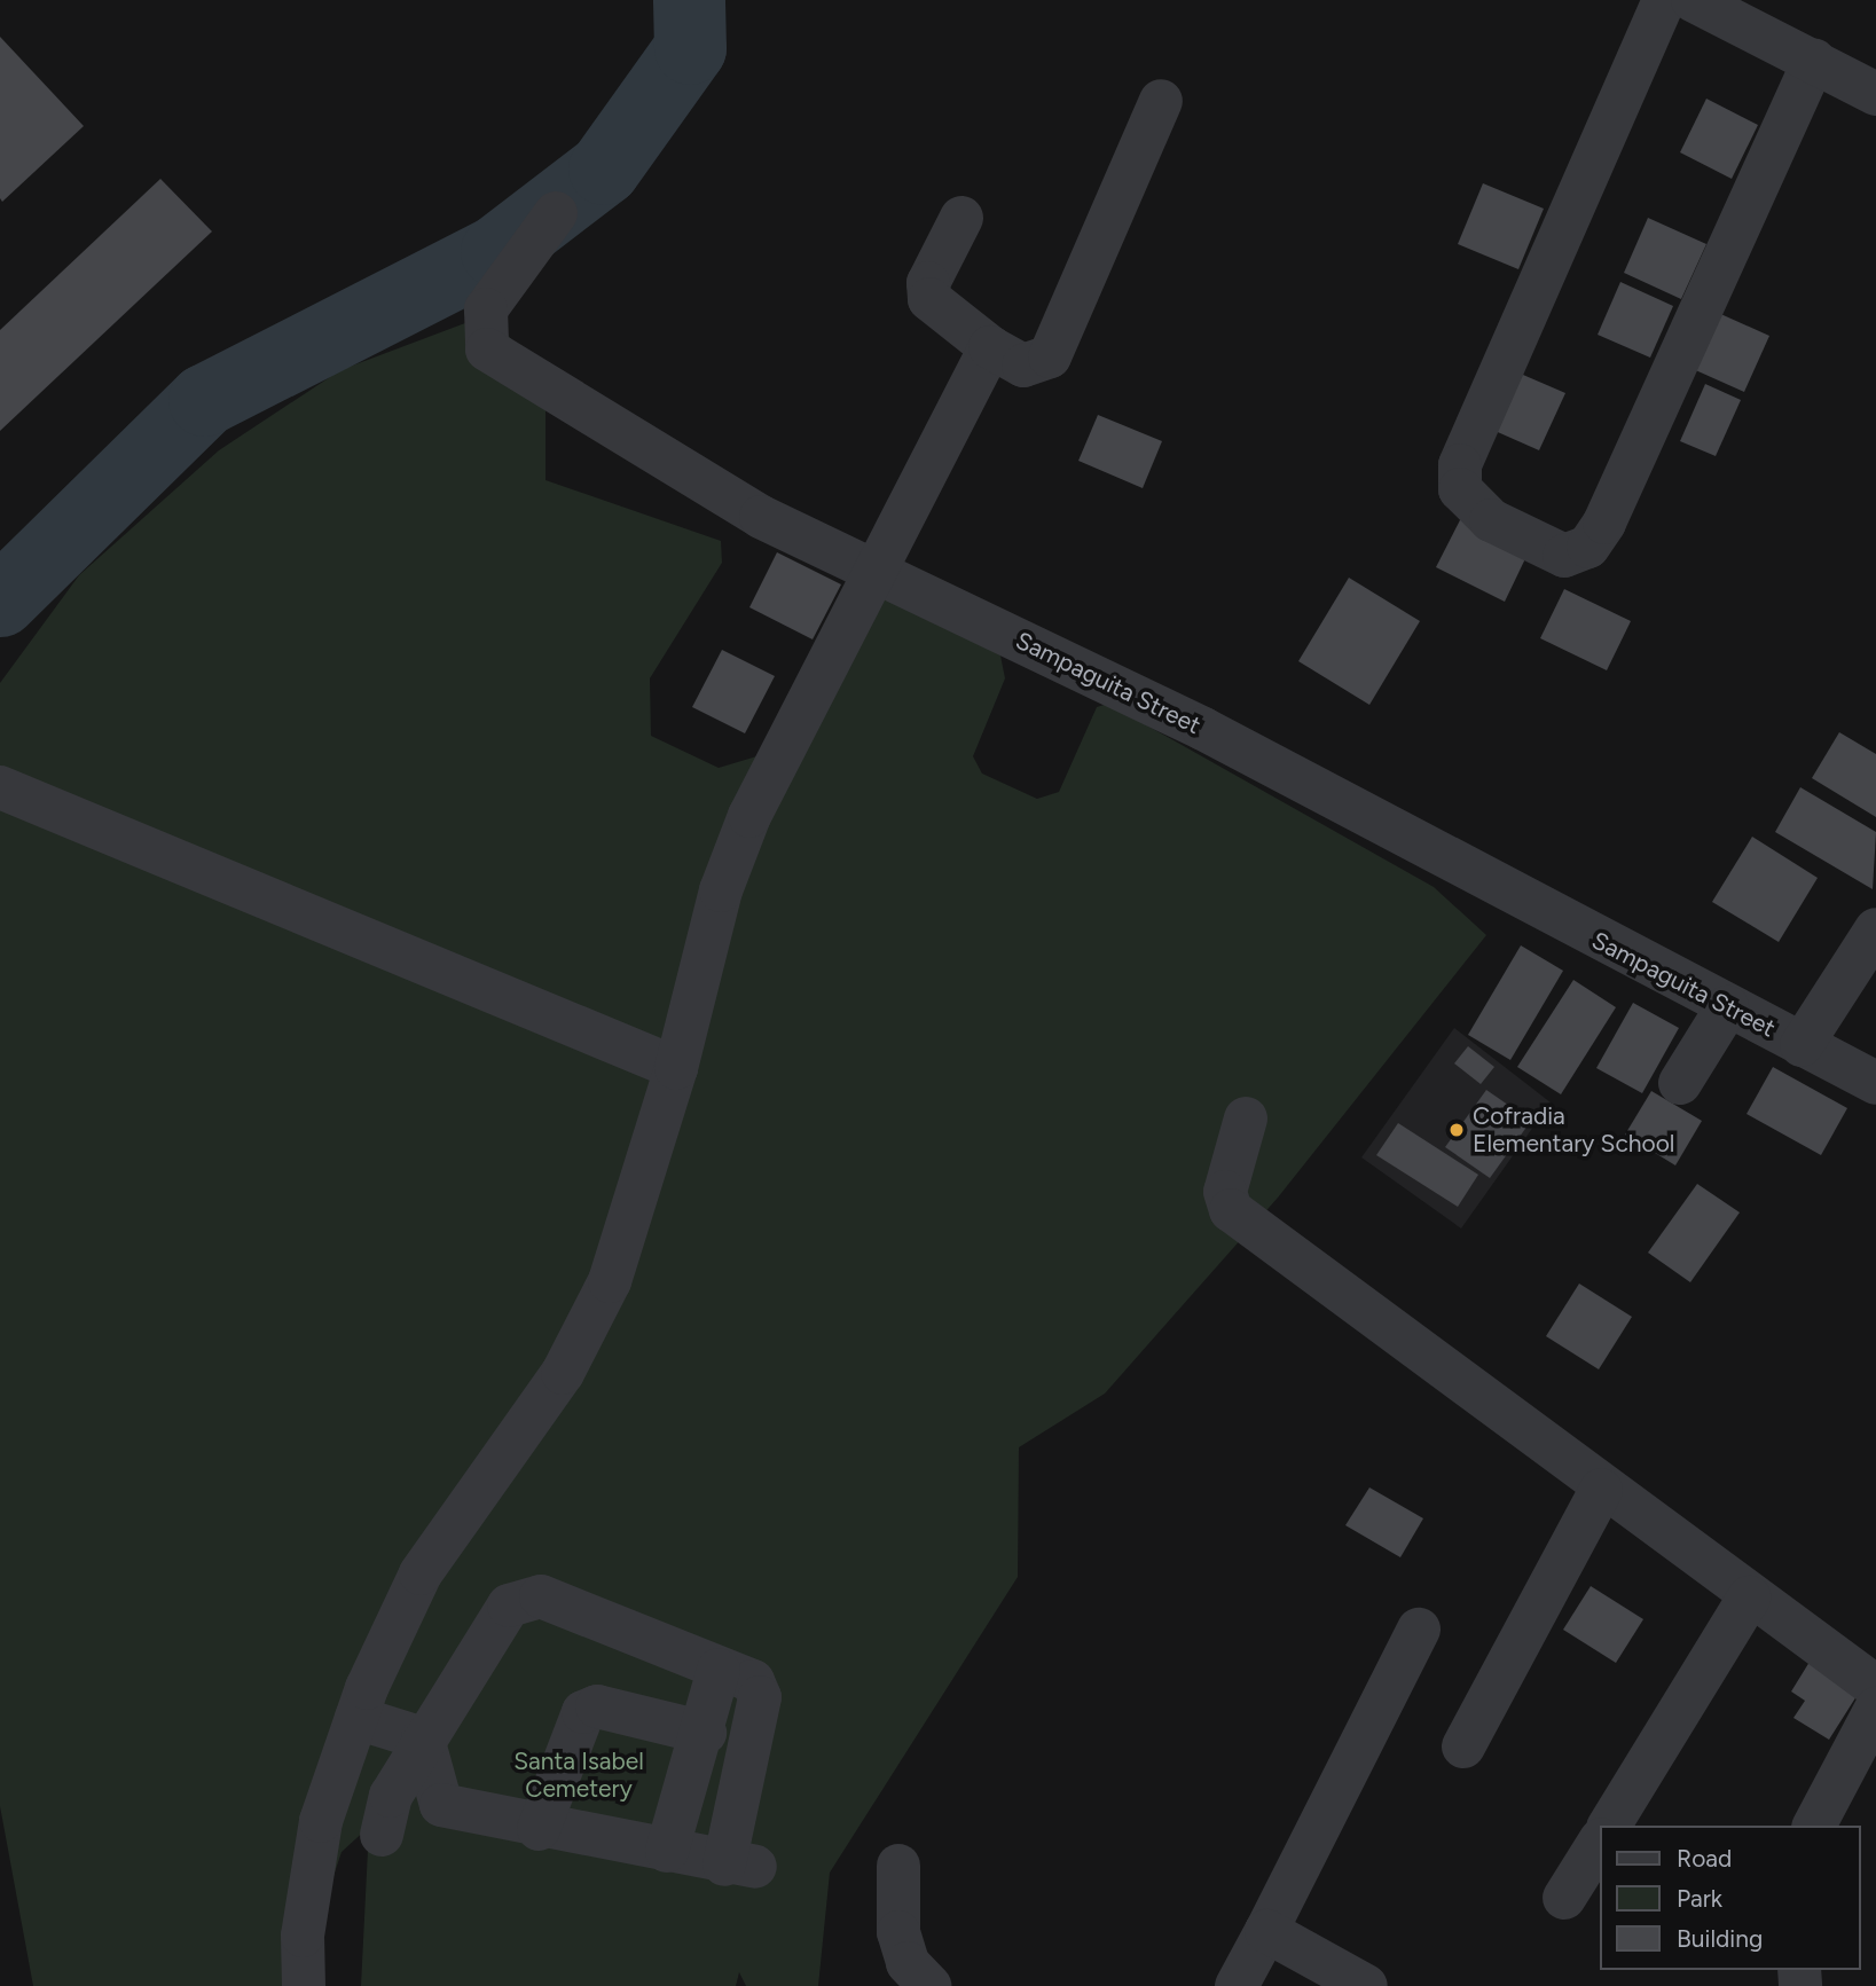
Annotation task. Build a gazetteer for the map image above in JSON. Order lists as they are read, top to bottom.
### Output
{
  "streets": {
    "street": ["Sampaguita Street"]
  },
  "parks": ["Santa Isabel Cemetery"],
  "places": ["Cofradia Elementary School"],
  "legend": ["Road", "Park", "Building"]
}
